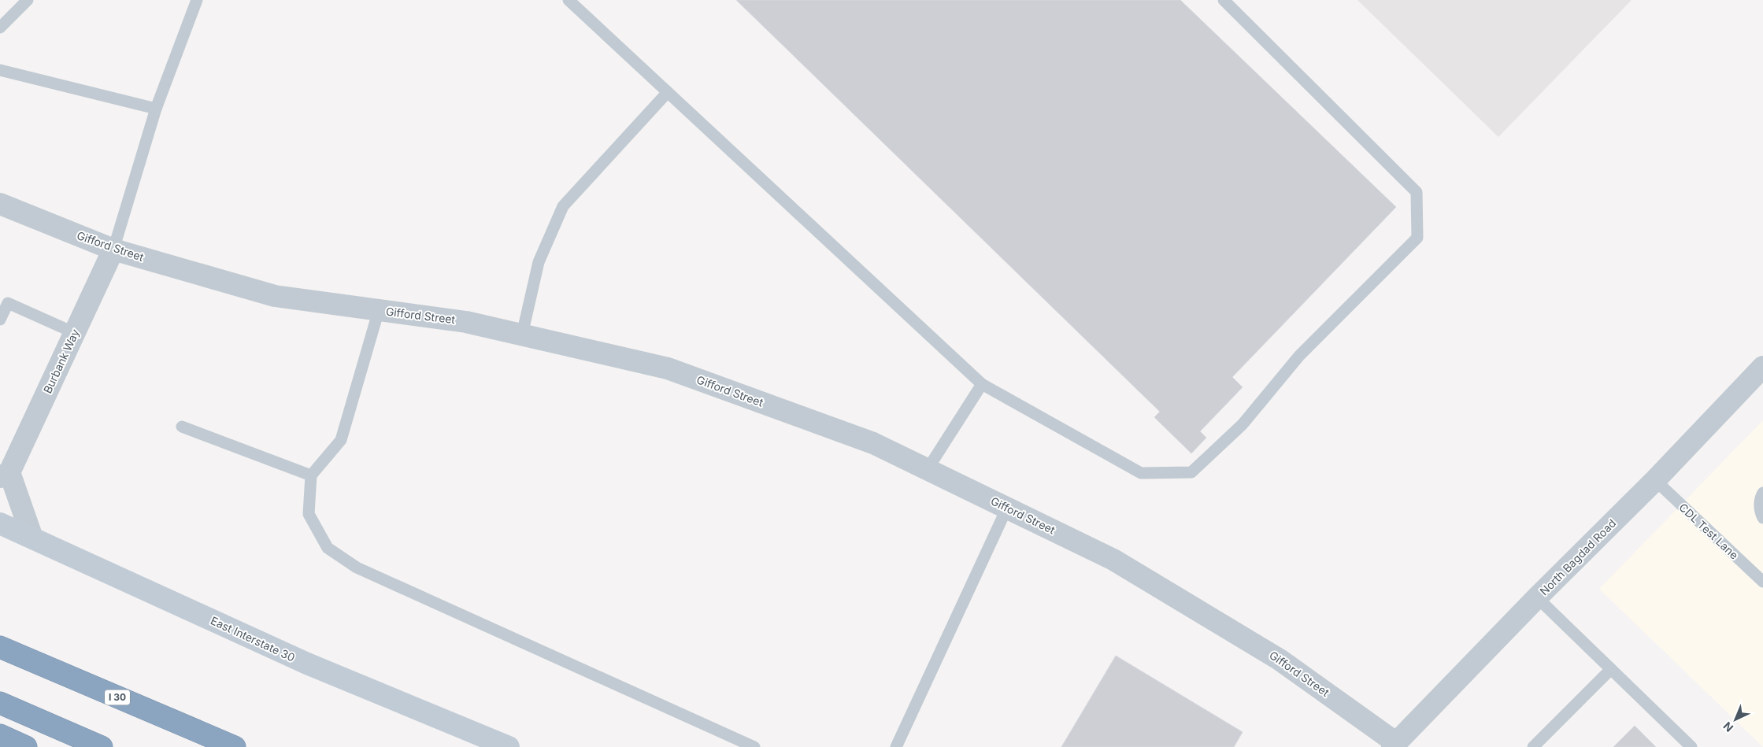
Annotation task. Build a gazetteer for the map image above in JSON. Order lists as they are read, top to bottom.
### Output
{
  "streets": {
    "highway": ["I 30"],
    "main road": ["East Interstate 30"],
    "street": ["Gifford Street", "Burbank Way", "North Bagdad Road"],
    "lane": ["CDL Test Lane"]
  },
  "crossings": [
    ["Gifford Street", "Burbank Way"],
    ["Gifford Street", "North Bagdad Road"],
    ["Burbank Way", "East Interstate 30"],
    ["CDL Test Lane", "North Bagdad Road"]
  ],
  "north": "bottom left"
}
